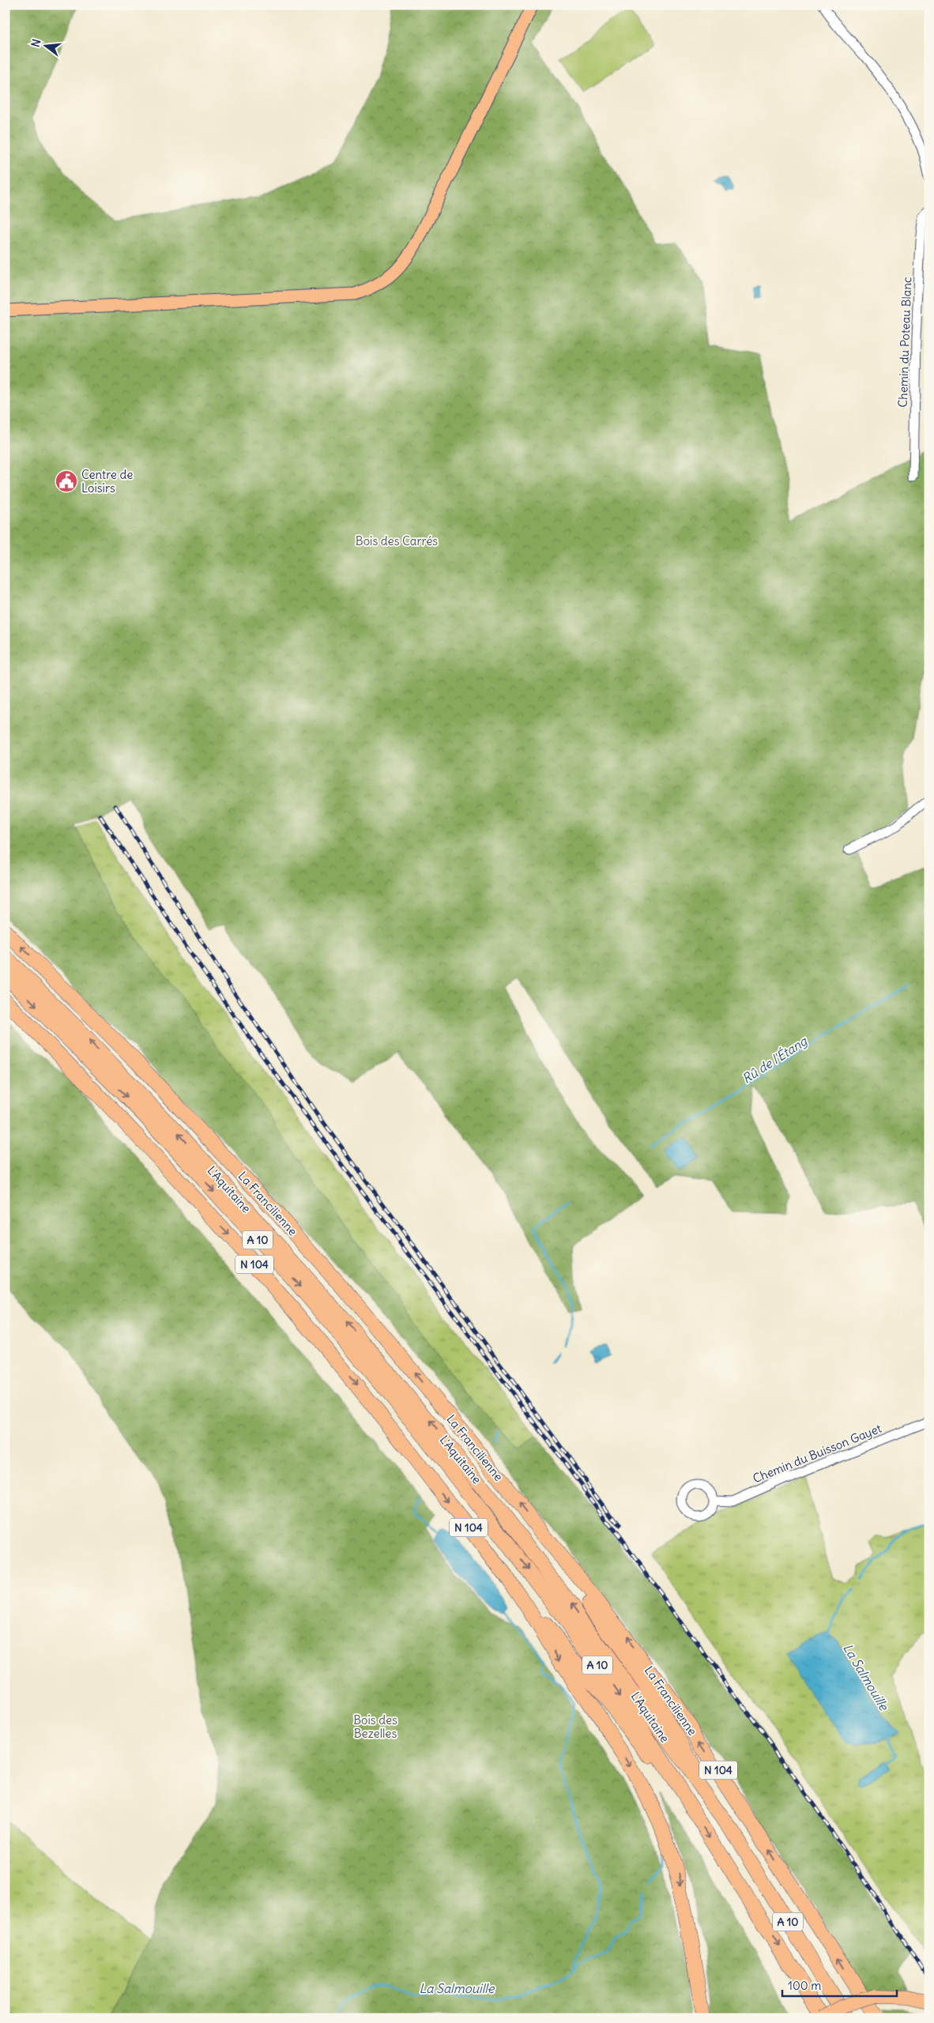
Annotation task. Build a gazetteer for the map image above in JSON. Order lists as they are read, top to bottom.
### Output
{
  "streets": {
    "highway": [
      "L'Aquitaine",
      "La Francilienne",
      "A 10",
      "N 104"
    ],
    "street": ["Chemin du Poteau Blanc", "Chemin du Buisson Gayet"]
  },
  "water": ["Rû de l'Étang", "La Salmouille"],
  "parks": ["Bois des Carrés", "Bois des Bezelles"],
  "places": {
    "public building": ["Centre de Loisirs"]
  },
  "scale_bar": "100 m",
  "north": "left"
}
